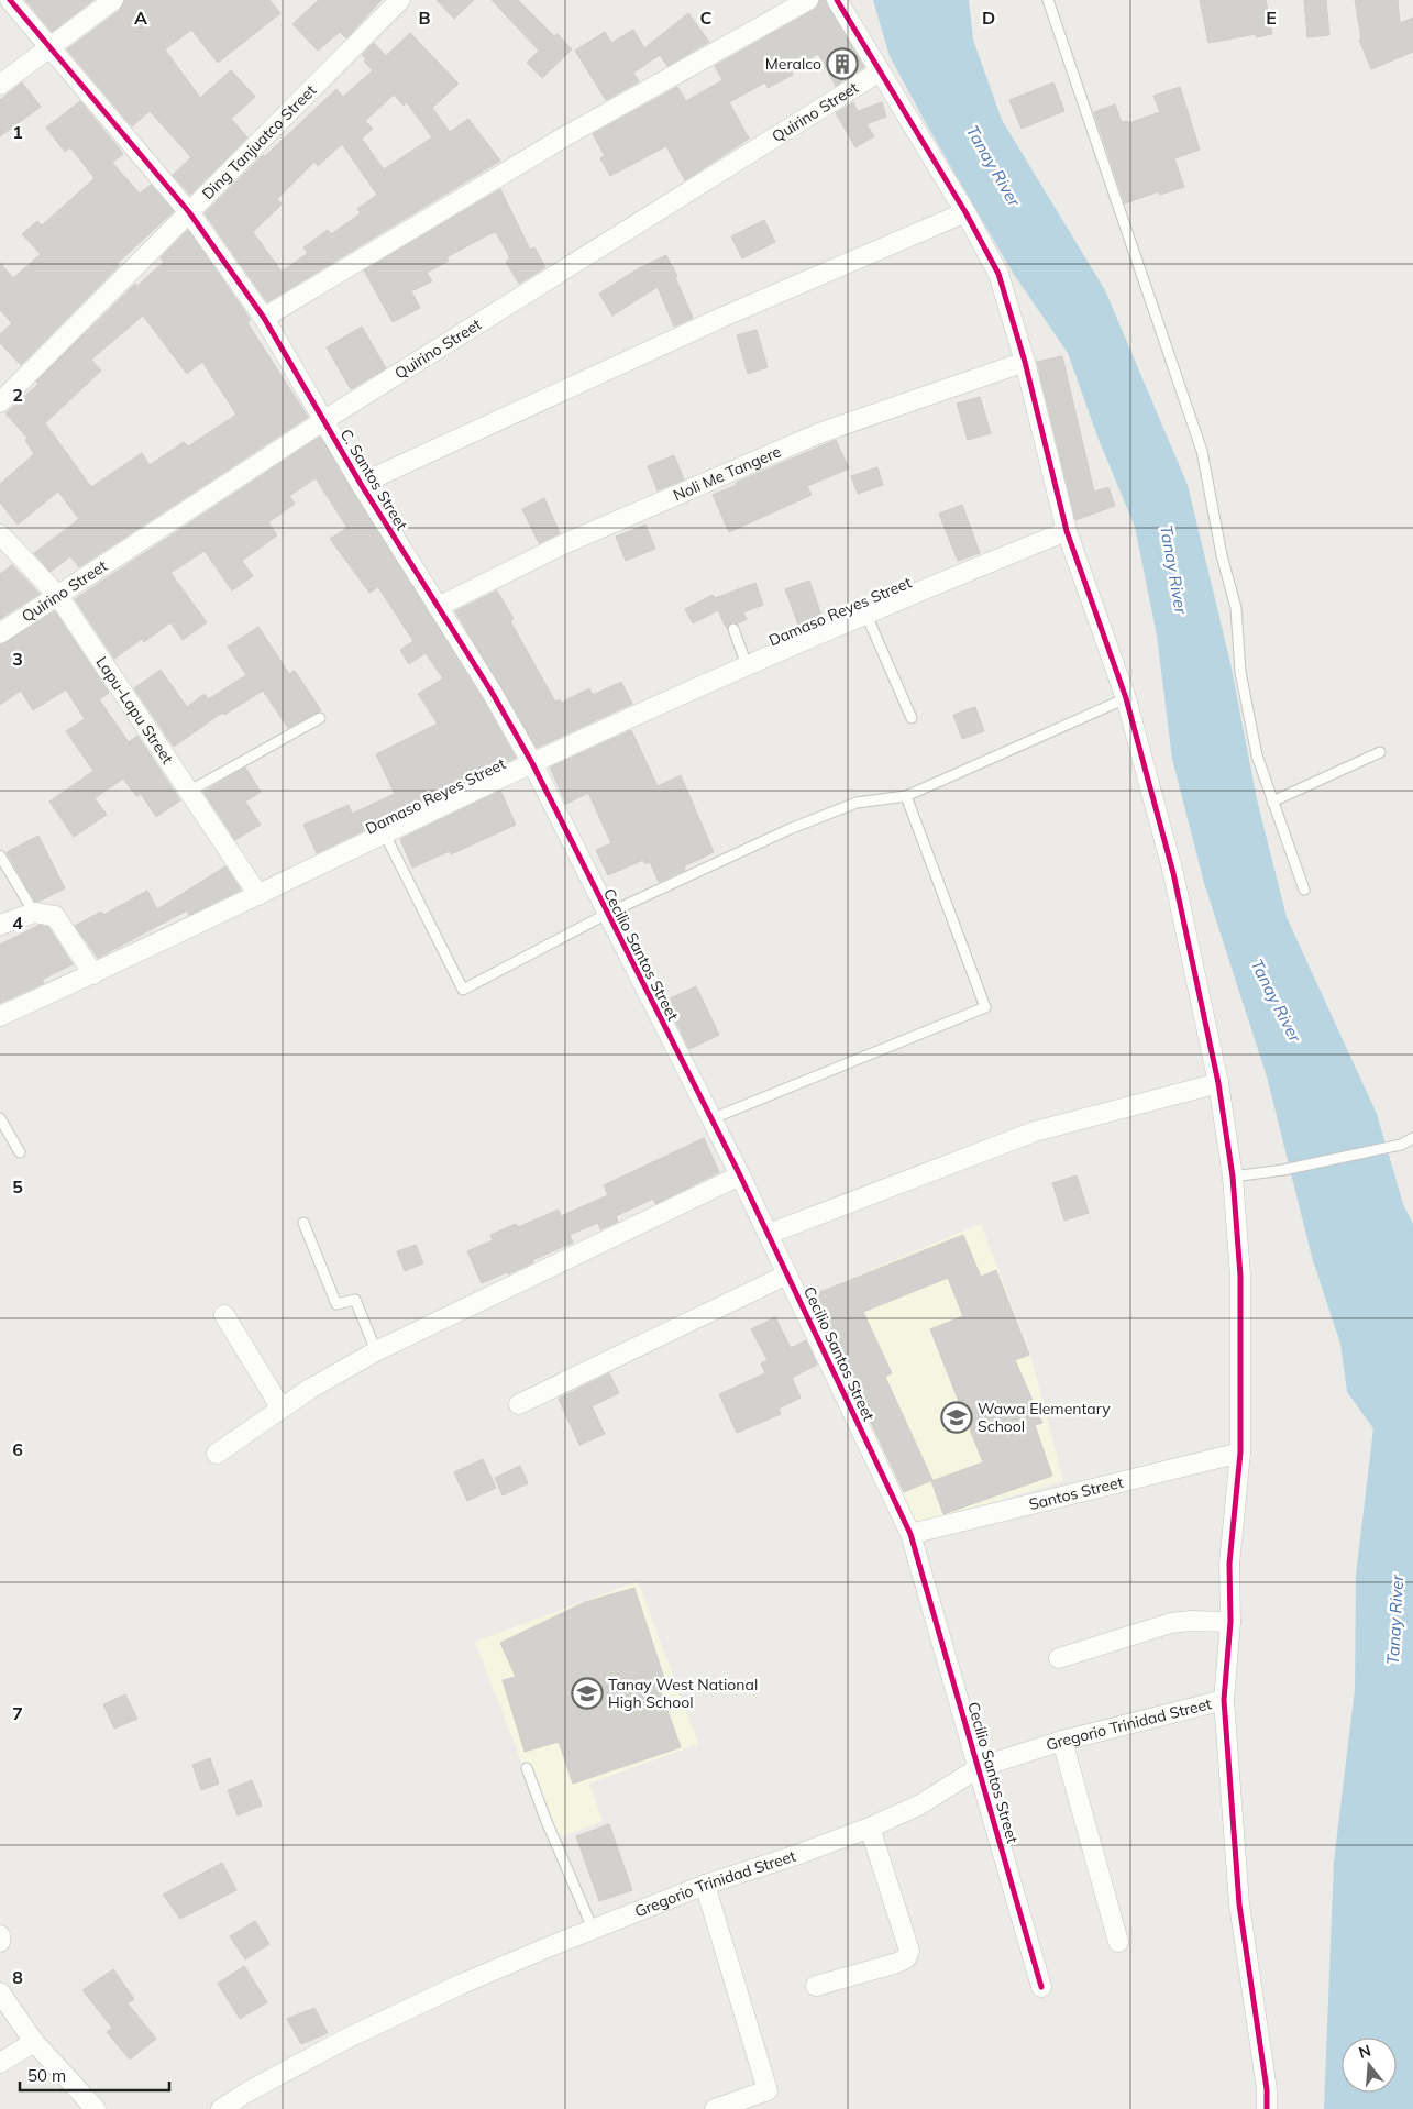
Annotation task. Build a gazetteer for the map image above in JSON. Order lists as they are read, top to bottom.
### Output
{
  "streets": {
    "street": [
      "Quirino Street",
      "Ding Tanjuatco Street",
      "Noli Me Tangere",
      "C. Santos Street",
      "Damaso Reyes Street",
      "Lapu-Lapu Street",
      "Cecilio Santos Street",
      "Santos Street",
      "Gregorio Trinidad Street"
    ]
  },
  "crossings": [
    ["Quirino Street", "C. Santos Street"],
    ["Quirino Street", "Lapu-Lapu Street"],
    ["Ding Tanjuatco Street", "C. Santos Street"],
    ["Noli Me Tangere", "C. Santos Street"],
    ["C. Santos Street", "Damaso Reyes Street"],
    ["C. Santos Street", "Cecilio Santos Street"],
    ["Damaso Reyes Street", "Lapu-Lapu Street"],
    ["Damaso Reyes Street", "Cecilio Santos Street"],
    ["Cecilio Santos Street", "Santos Street"],
    ["Cecilio Santos Street", "Gregorio Trinidad Street"]
  ],
  "water": ["Tanay River"],
  "places": {
    "building": ["Meralco"],
    "school or university": ["Wawa Elementary School", "Tanay West National High School"]
  },
  "scale_bar": "50 m",
  "north": "top",
  "grid": {
    "columns": [
      "A",
      "B",
      "C",
      "D",
      "E"
    ],
    "rows": [
      "1",
      "2",
      "3",
      "4",
      "5",
      "6",
      "7",
      "8"
    ]
  }
}
